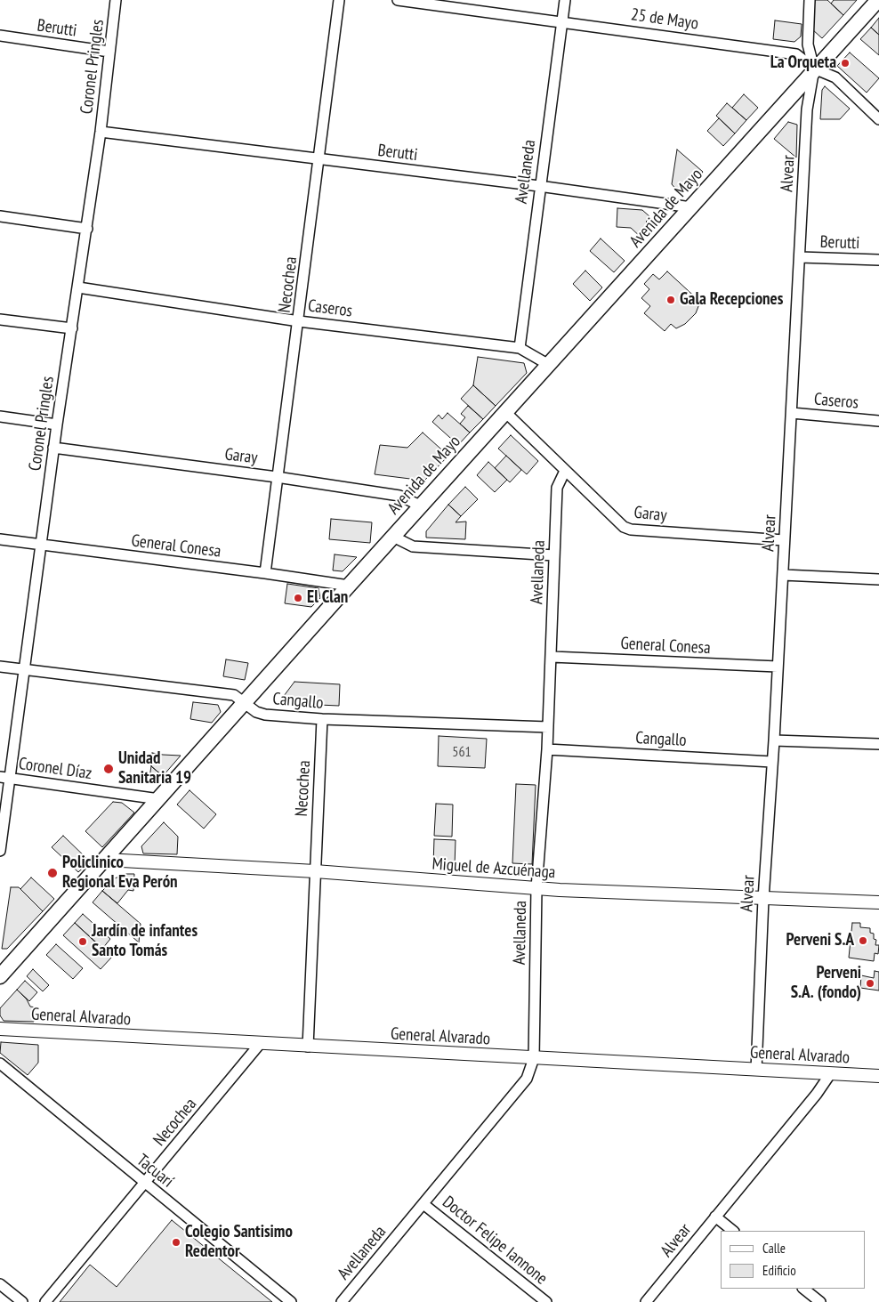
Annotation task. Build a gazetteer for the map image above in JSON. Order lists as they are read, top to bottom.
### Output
{
  "streets": {
    "main road": ["Avenida de Mayo"],
    "street": [
      "25 de Mayo",
      "Berutti",
      "Coronel Pringles",
      "Avellaneda",
      "Alvear",
      "Necochea",
      "Caseros",
      "Garay",
      "General Conesa",
      "Cangallo",
      "Coronel Díaz",
      "Miguel de Azcuénaga",
      "General Alvarado",
      "Tacuarí",
      "Doctor Felipe Iannone"
    ]
  },
  "crossings": [
    ["25 de Mayo", "Avellaneda"],
    ["25 de Mayo", "Alvear"],
    ["25 de Mayo", "Avenida de Mayo"],
    ["Berutti", "Coronel Pringles"],
    ["Berutti", "Avellaneda"],
    ["Berutti", "Alvear"],
    ["Berutti", "Avenida de Mayo"],
    ["Berutti", "Necochea"],
    ["Coronel Pringles", "Caseros"],
    ["Coronel Pringles", "Garay"],
    ["Coronel Pringles", "General Conesa"],
    ["Coronel Pringles", "Cangallo"],
    ["Coronel Pringles", "Coronel Díaz"],
    ["Avellaneda", "Caseros"],
    ["Avellaneda", "Garay"],
    ["Avellaneda", "General Conesa"],
    ["Avellaneda", "Cangallo"],
    ["Avellaneda", "Miguel de Azcuénaga"],
    ["Avellaneda", "General Alvarado"],
    ["Avellaneda", "Doctor Felipe Iannone"],
    ["Alvear", "Avenida de Mayo"],
    ["Alvear", "Caseros"],
    ["Alvear", "Garay"],
    ["Alvear", "General Conesa"],
    ["Alvear", "Cangallo"],
    ["Alvear", "Miguel de Azcuénaga"],
    ["Alvear", "General Alvarado"],
    ["Avenida de Mayo", "Caseros"],
    ["Avenida de Mayo", "Garay"],
    ["Avenida de Mayo", "General Conesa"],
    ["Avenida de Mayo", "Cangallo"],
    ["Avenida de Mayo", "Coronel Díaz"],
    ["Avenida de Mayo", "Miguel de Azcuénaga"],
    ["Necochea", "Caseros"],
    ["Necochea", "Garay"],
    ["Necochea", "General Conesa"],
    ["Necochea", "Cangallo"],
    ["Necochea", "Miguel de Azcuénaga"],
    ["Necochea", "General Alvarado"],
    ["Necochea", "Tacuarí"]
  ],
  "places": [
    "La Orqueta",
    "Gala Recepciones",
    "El Clan",
    "Unidad Sanitaria 19",
    "Policlinico Regional Eva Perón",
    "Perveni S.A",
    "Jardín de infantes Santo Tomás",
    "Perveni S.A. (fondo)",
    "Colegio Santisimo Redentor"
  ],
  "house_numbers": ["561"],
  "legend": ["Calle", "Edificio"]
}
